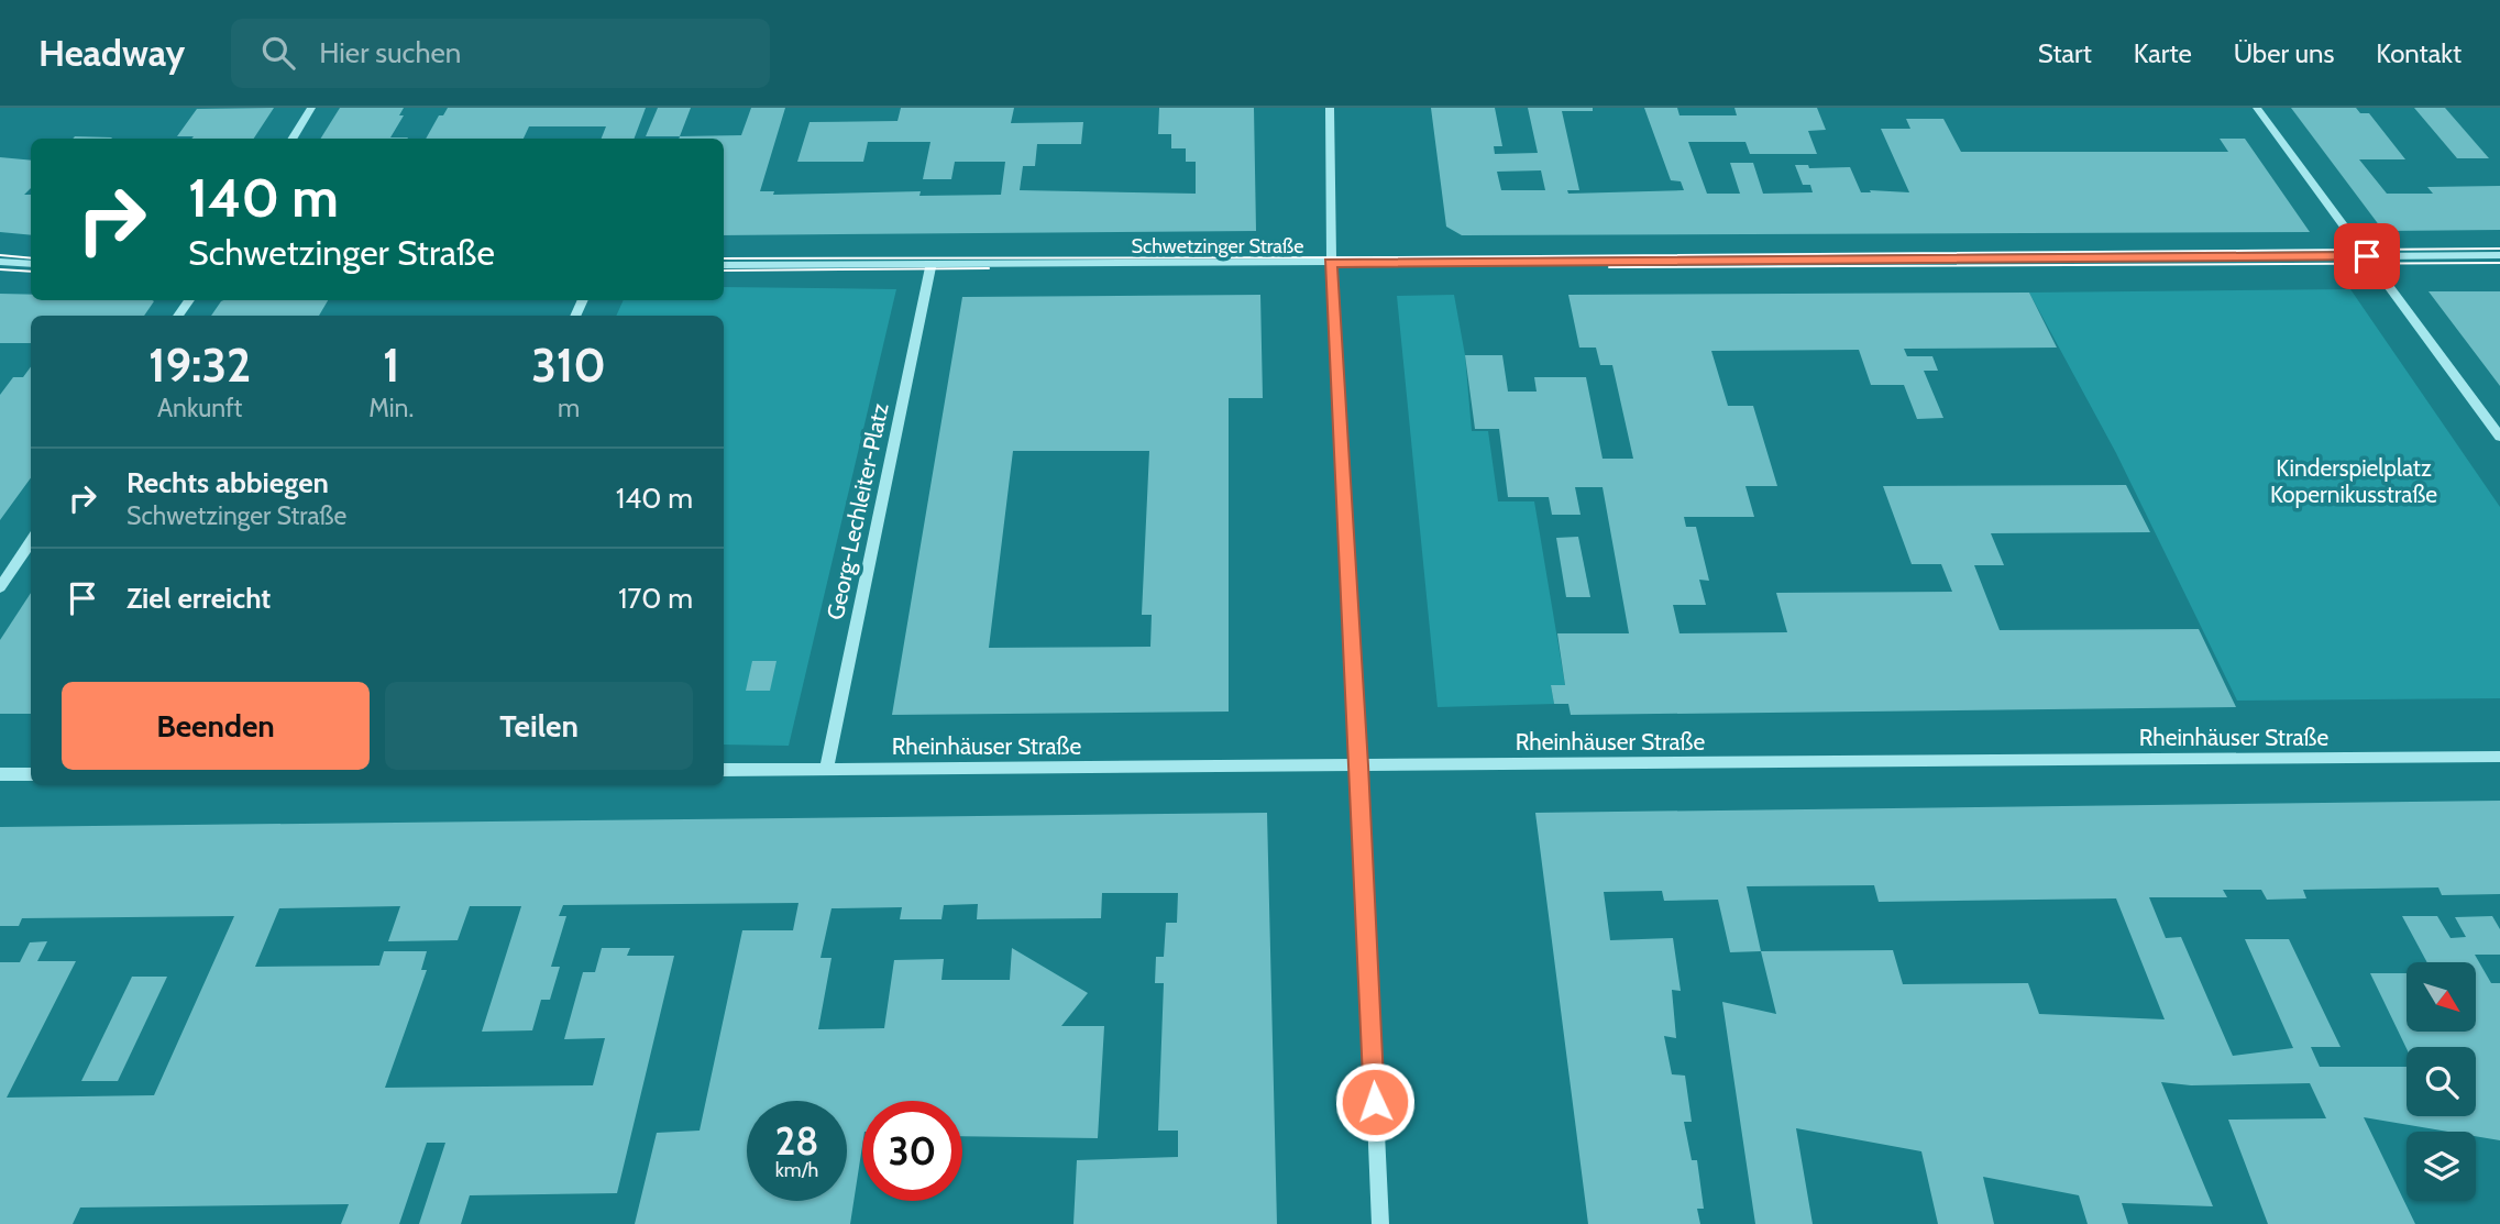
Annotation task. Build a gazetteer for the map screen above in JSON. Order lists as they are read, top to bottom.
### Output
{
  "streets": {
    "street": ["Schwetzinger Straße", "Georg-Lechleiter-Platz", "Rheinhäuser Straße"]
  },
  "crossings": [
    ["Schwetzinger Straße", "Georg-Lechleiter-Platz"],
    ["Georg-Lechleiter-Platz", "Rheinhäuser Straße"]
  ],
  "parks": ["Kinderspielplatz Kopernikusstraße"],
  "north": "bottom right",
  "page": {
    "header": "Headway",
    "search": "Hier suchen",
    "nav": [
      "Start",
      "Karte",
      "Über uns",
      "Kontakt"
    ],
    "turn": ["140 m", "Schwetzinger Straße"],
    "eta": [
      "19:32",
      "Ankunft",
      "1",
      "Min.",
      "310",
      "m"
    ],
    "list": [
      {
        "name": "Rechts abbiegen",
        "note": "Schwetzinger Straße",
        "value": "140 m"
      },
      {
        "name": "Ziel erreicht",
        "value": "170 m"
      }
    ],
    "buttons": ["Beenden", "Teilen"],
    "speed": "28 km/h",
    "limit": "30"
  }
}
